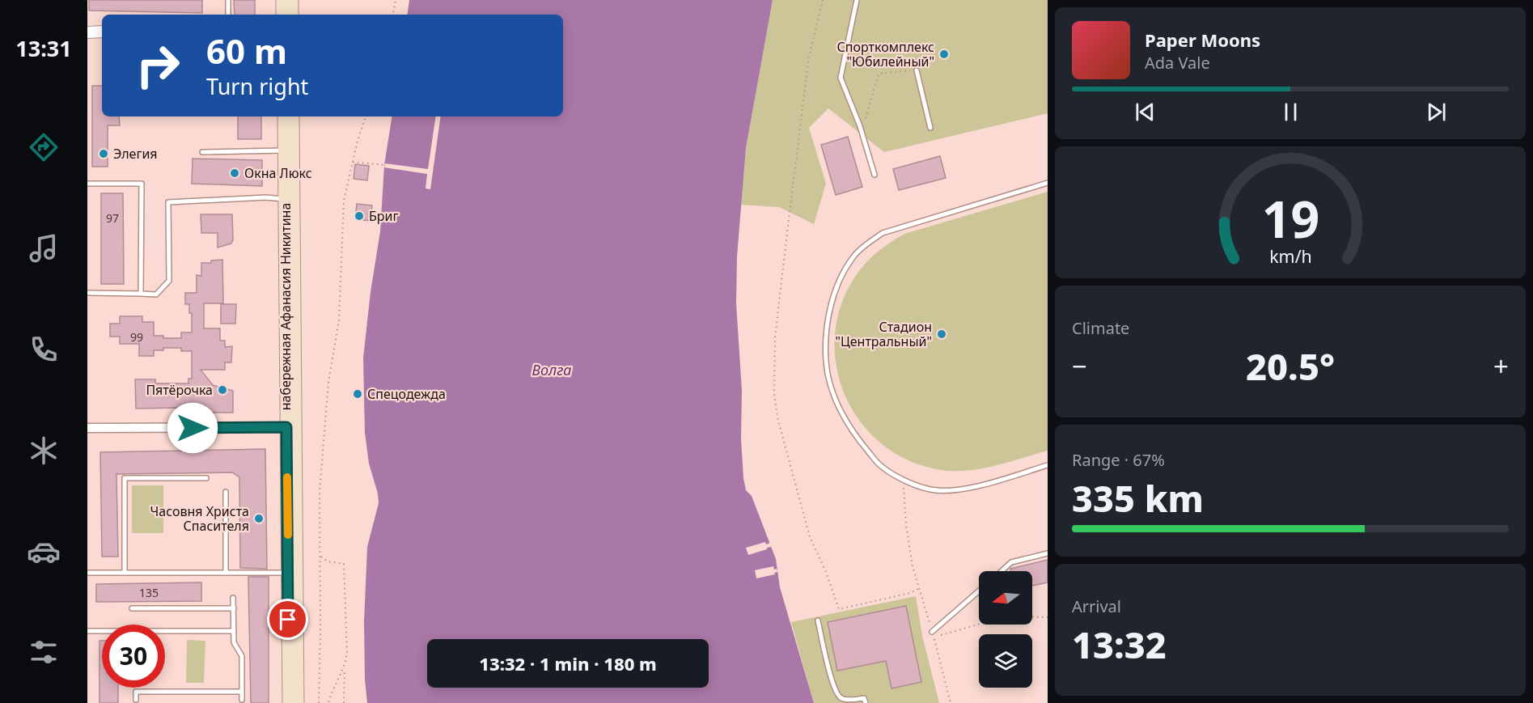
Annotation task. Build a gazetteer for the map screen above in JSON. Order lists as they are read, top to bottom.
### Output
{
  "streets": {
    "main road": ["набережная Афанасия Никитина"]
  },
  "water": ["Волга"],
  "places": [
    "Спорткомплекс \"Юбилейный\"",
    "Элегия",
    "Окна Люкс",
    "Бриг",
    "Стадион \"Центральный\"",
    "Пятёрочка",
    "Спецодежда",
    "Часовня Христа Спасителя"
  ],
  "house_numbers": ["97", "99", "135"],
  "north": "left",
  "page": {
    "tabs": "13:31",
    "turn": ["60 m", "Turn right"],
    "song": ["Paper Moons", "Ada Vale"],
    "tile": [
      "Climate",
      ["Range · 67%", "335 km"],
      ["Arrival", "13:32"]
    ],
    "heat": ["−", "20.5°", "+"],
    "limit": "30",
    "trip": "13:32 · 1 min · 180 m",
    "gauge": ["19", "km/h"]
  }
}
